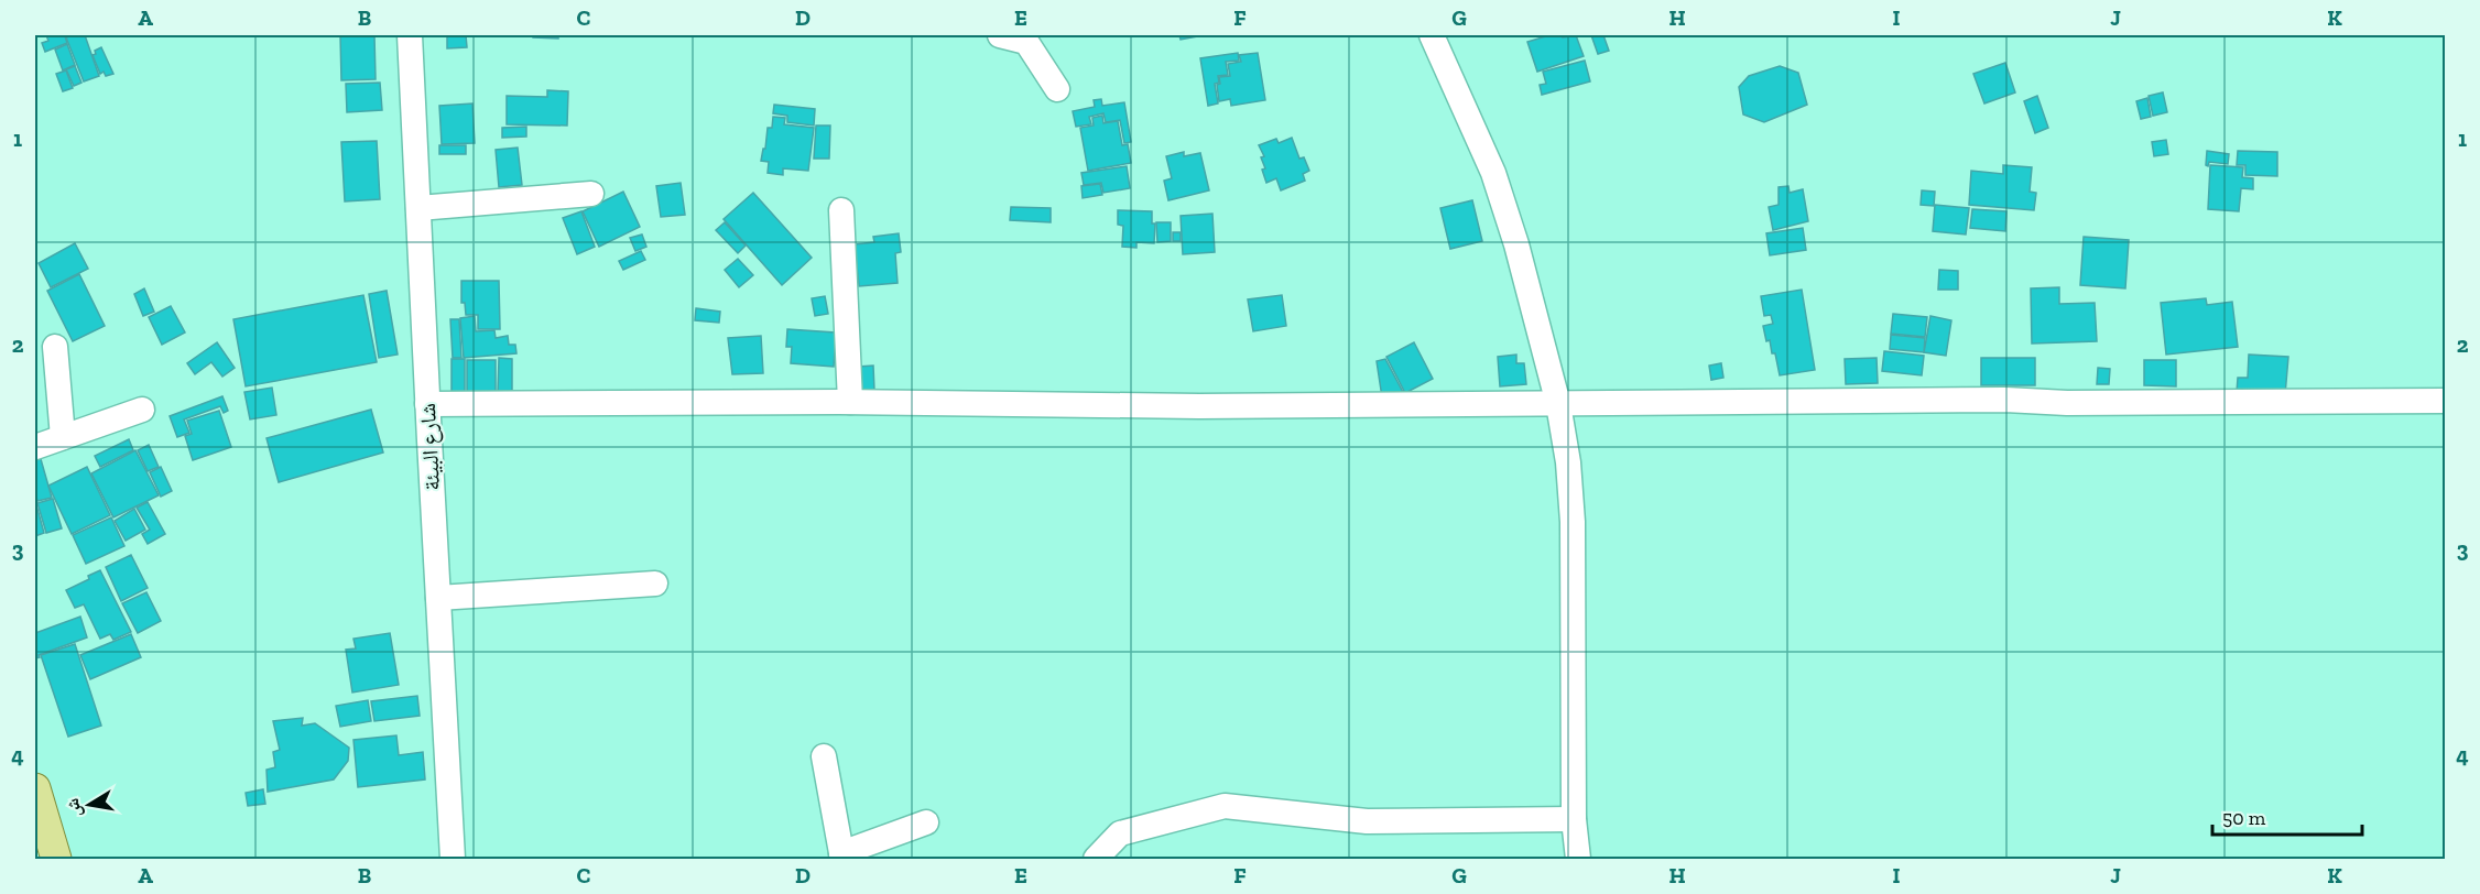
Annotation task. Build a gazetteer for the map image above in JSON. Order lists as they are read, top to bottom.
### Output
{
  "streets": {
    "street": ["شارع البيئة"]
  },
  "scale_bar": "50 m",
  "north": "left",
  "grid": {
    "columns": [
      "A",
      "B",
      "C",
      "D",
      "E",
      "F",
      "G",
      "H",
      "I",
      "J",
      "K"
    ],
    "rows": [
      "1",
      "2",
      "3",
      "4"
    ]
  }
}
